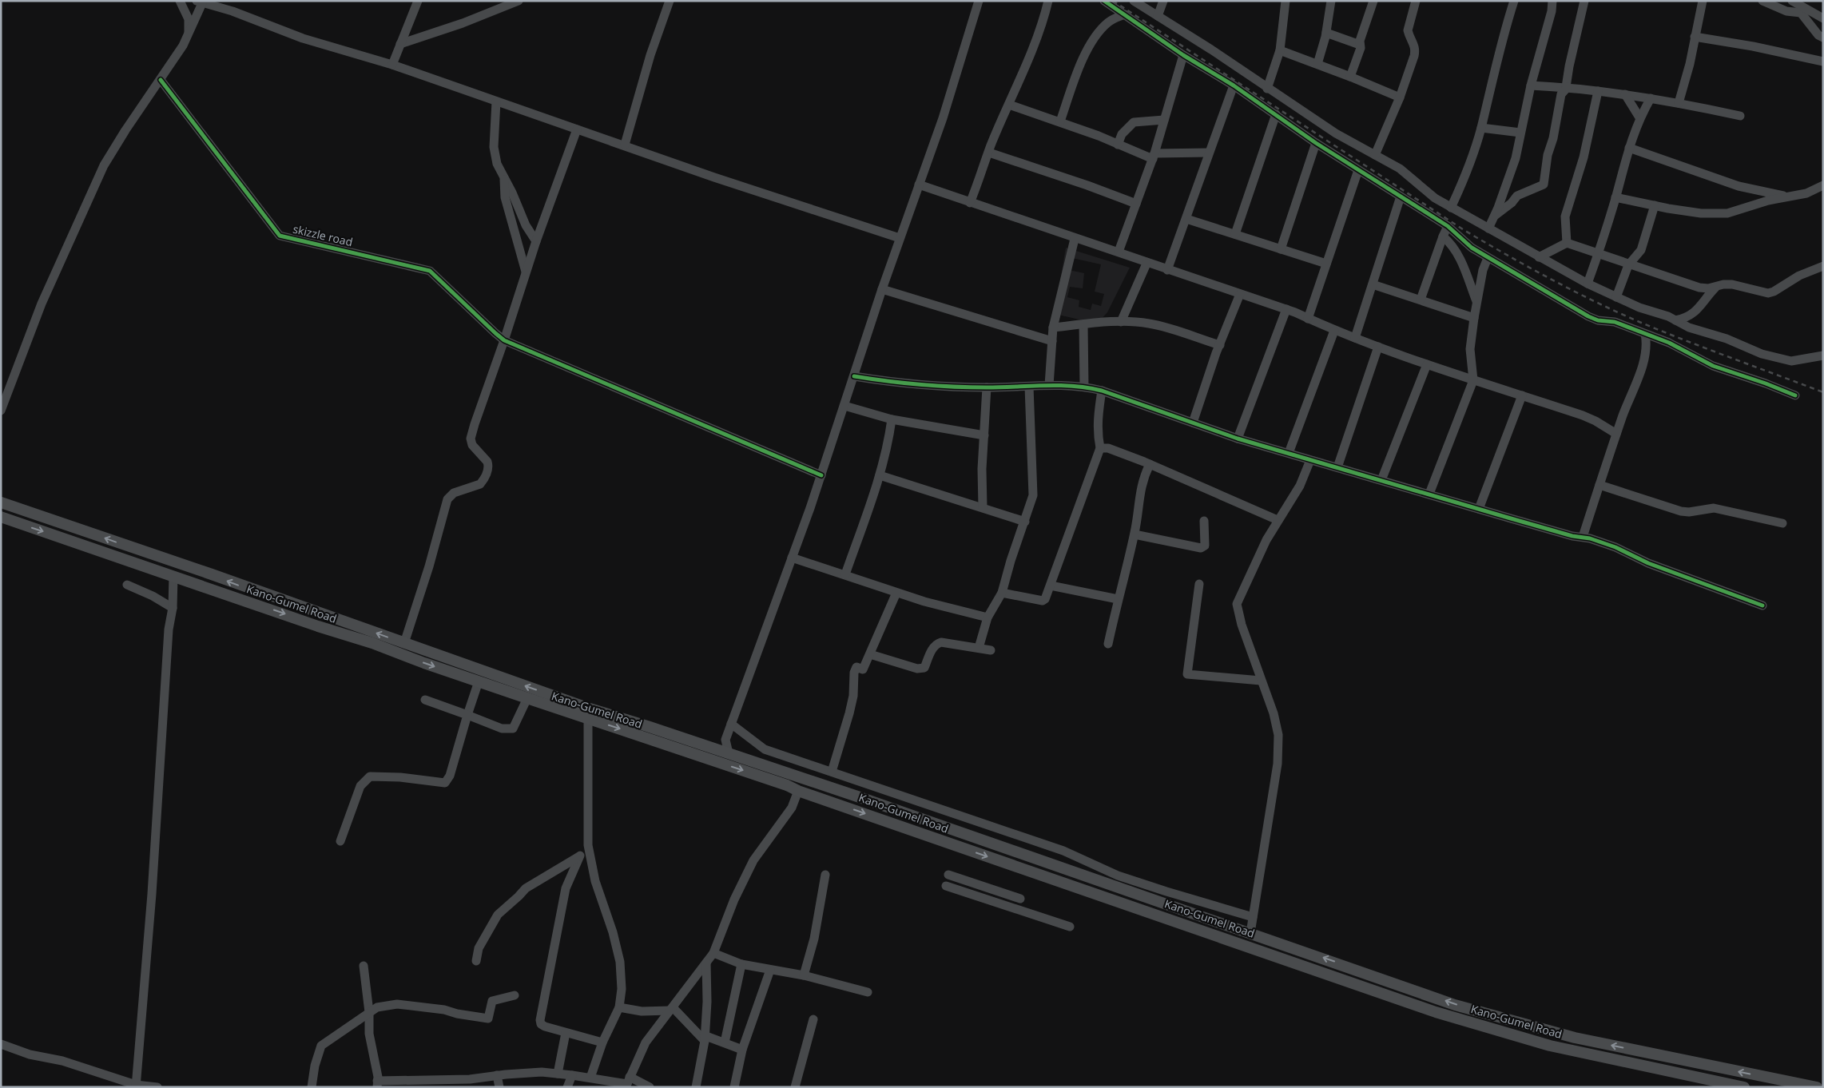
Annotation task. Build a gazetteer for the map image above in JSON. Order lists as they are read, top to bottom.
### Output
{
  "streets": {
    "main road": ["Kano-Gumel Road"],
    "street": ["skizzle road"]
  }
}
